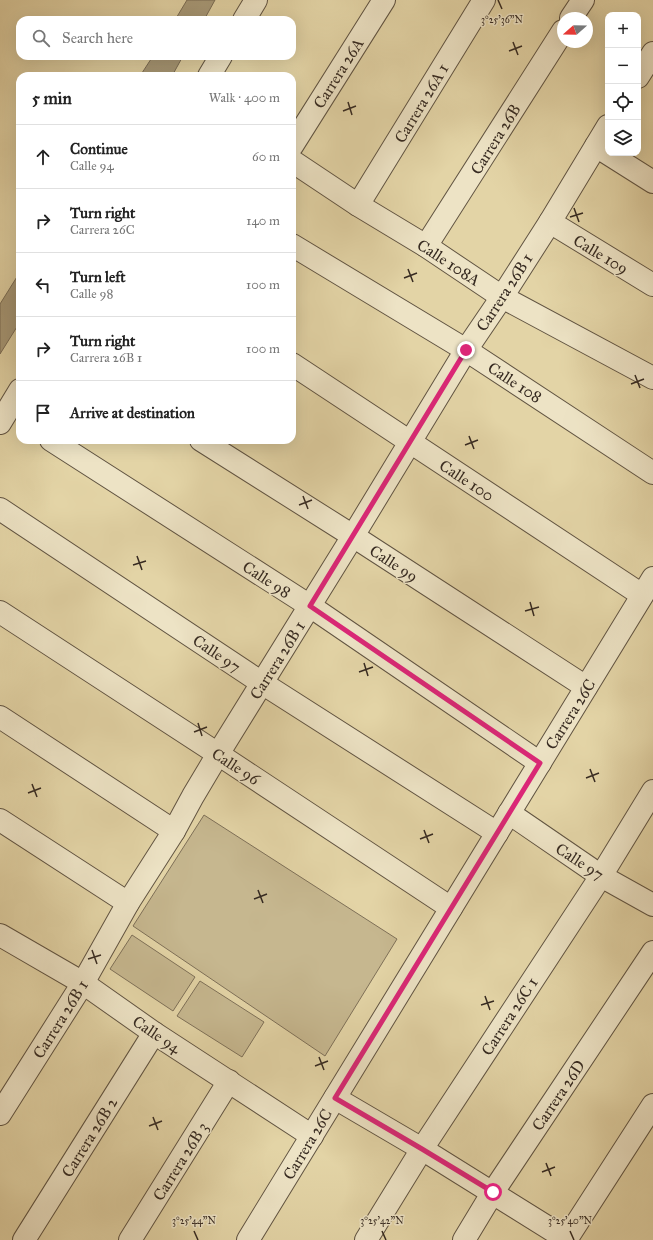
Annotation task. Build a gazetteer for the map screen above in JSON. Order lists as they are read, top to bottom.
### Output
{
  "streets": {
    "street": [
      "Carrera 26A",
      "Carrera 26A 1",
      "Carrera 26B",
      "Calle 109",
      "Calle 108A",
      "Carrera 26B 1",
      "Calle 108",
      "Calle 100",
      "Calle 99",
      "Calle 98",
      "Calle 97",
      "Carrera 26C",
      "Calle 96",
      "Carrera 26C 1",
      "Calle 94",
      "Carrera 26D",
      "Carrera 26B 2",
      "Carrera 26B 3"
    ]
  },
  "crossings": [
    ["Carrera 26A 1", "Calle 108A"],
    ["Carrera 26B", "Calle 108A"],
    ["Calle 109", "Carrera 26B 1"],
    ["Calle 108A", "Carrera 26B 1"],
    ["Carrera 26B 1", "Calle 108"],
    ["Carrera 26B 1", "Calle 100"],
    ["Carrera 26B 1", "Calle 99"],
    ["Carrera 26B 1", "Calle 98"],
    ["Carrera 26B 1", "Calle 97"],
    ["Carrera 26B 1", "Calle 96"],
    ["Carrera 26B 1", "Calle 94"],
    ["Calle 100", "Carrera 26C"],
    ["Calle 99", "Carrera 26C"],
    ["Calle 98", "Carrera 26C"],
    ["Calle 97", "Carrera 26C"],
    ["Calle 97", "Carrera 26C 1"],
    ["Carrera 26C", "Calle 96"],
    ["Carrera 26C", "Calle 94"],
    ["Calle 94", "Carrera 26B 2"],
    ["Calle 94", "Carrera 26B 3"]
  ],
  "north": "left",
  "page": {
    "map_buttons": ["+", "−"],
    "search": "Search here",
    "heading": ["5 min", "Walk · 400 m"],
    "list": [
      ["Continue", "Calle 94", "60 m"],
      ["Turn right", "Carrera 26C", "140 m"],
      ["Turn left", "Calle 98", "100 m"],
      ["Turn right", "Carrera 26B 1", "100 m"],
      "Arrive at destination"
    ]
  },
  "coordinates": [
    "3°25'36\"N",
    "3°25'44\"N",
    "3°25'42\"N",
    "3°25'40\"N"
  ]
}
